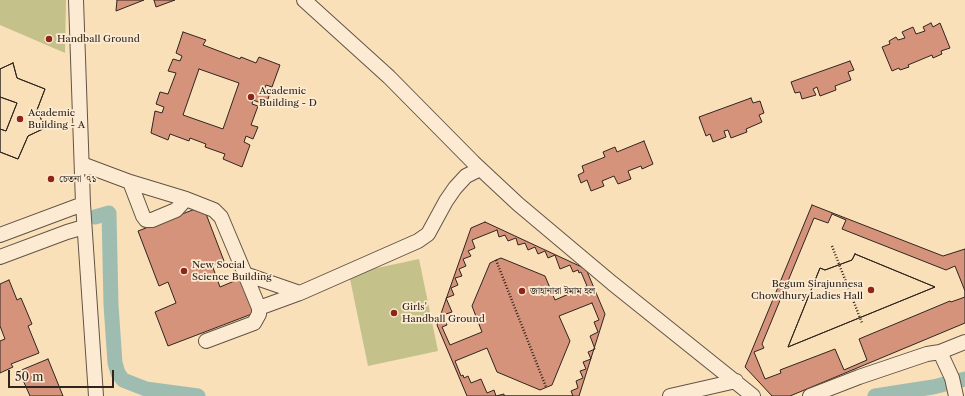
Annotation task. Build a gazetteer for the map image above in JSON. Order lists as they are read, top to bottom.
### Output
{
  "places": [
    "Handball Ground",
    "Academic Building - D",
    "Academic Building - A",
    "চেতনা '৭১",
    "New Social Science Building",
    "Begum Sirajunnesa Chowdhury Ladies Hall",
    "জাহানারা ইমাম হল",
    "Girls' Handball Ground"
  ],
  "scale_bar": "50 m"
}
